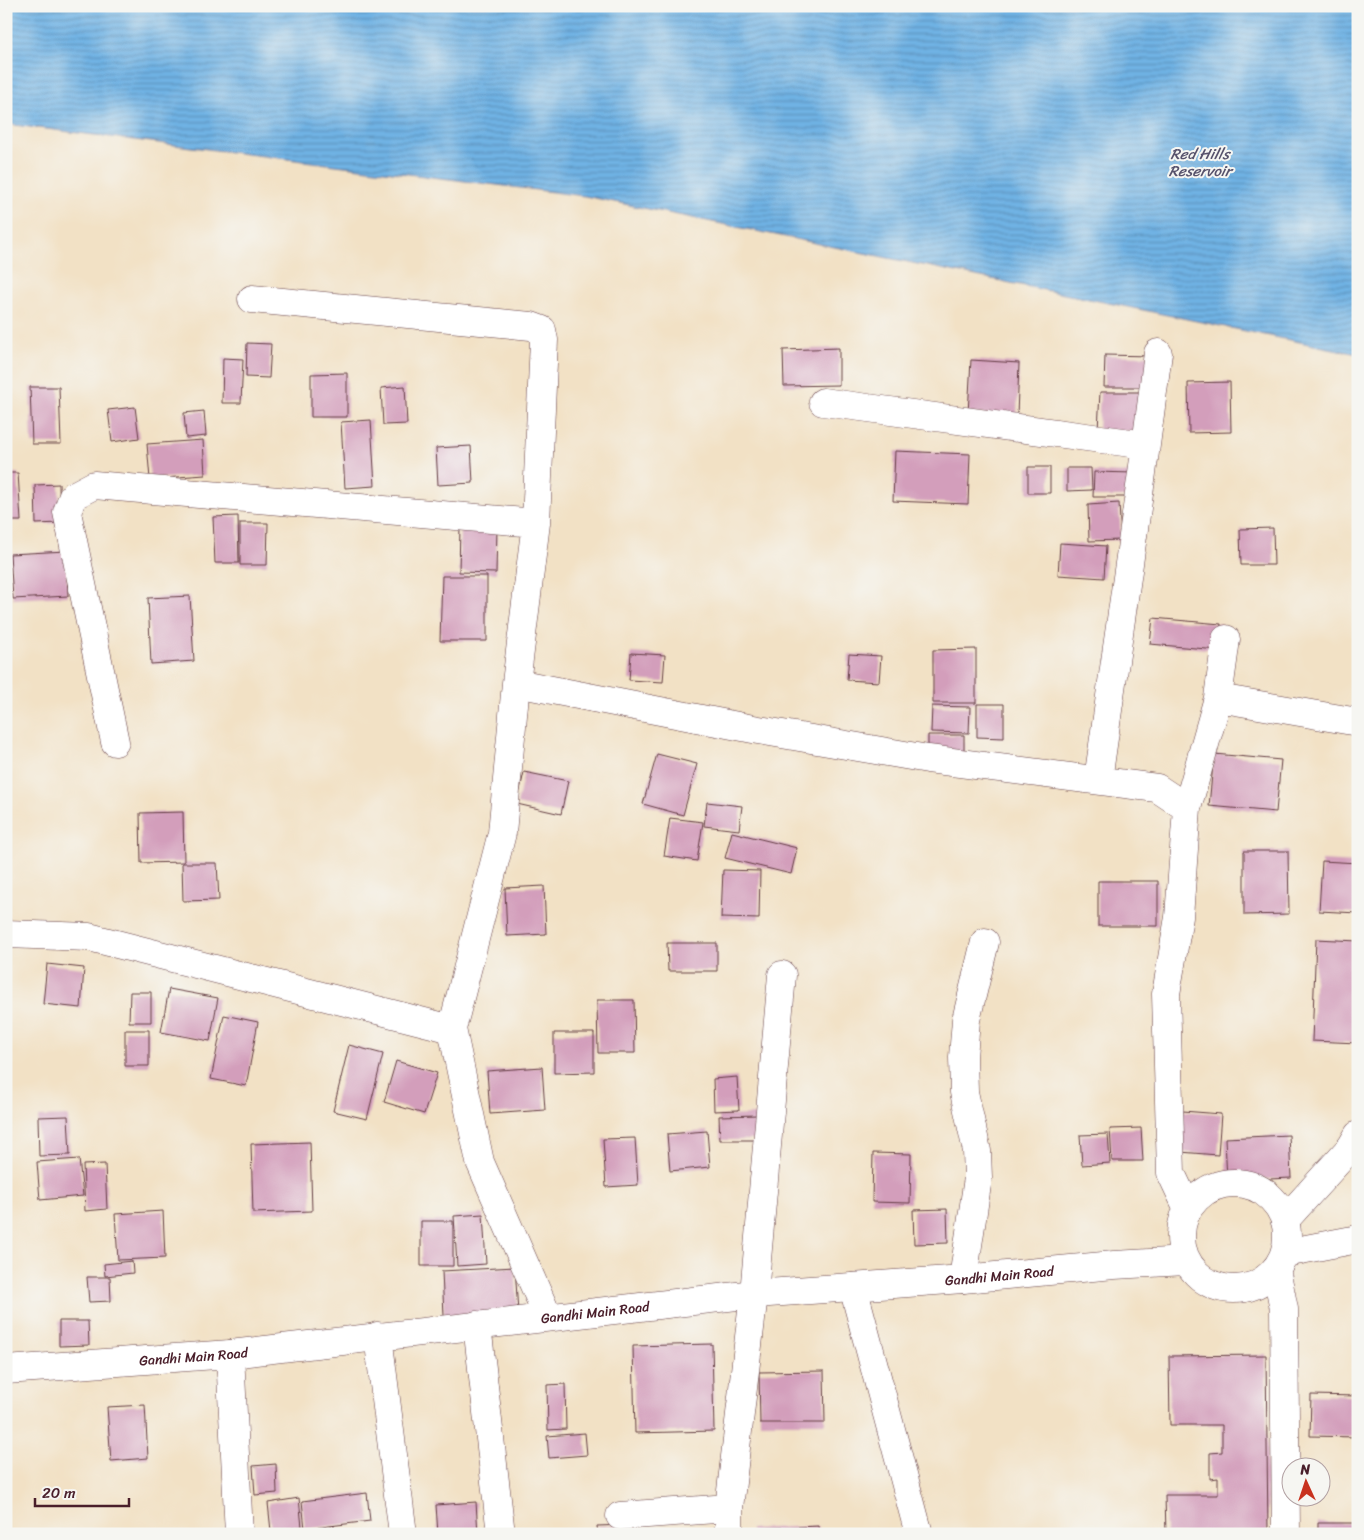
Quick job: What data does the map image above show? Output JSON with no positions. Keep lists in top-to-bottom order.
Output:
{
  "streets": {
    "street": ["Gandhi Main Road"]
  },
  "water": ["Red Hills Reservoir"],
  "scale_bar": "20 m",
  "north": "top"
}
